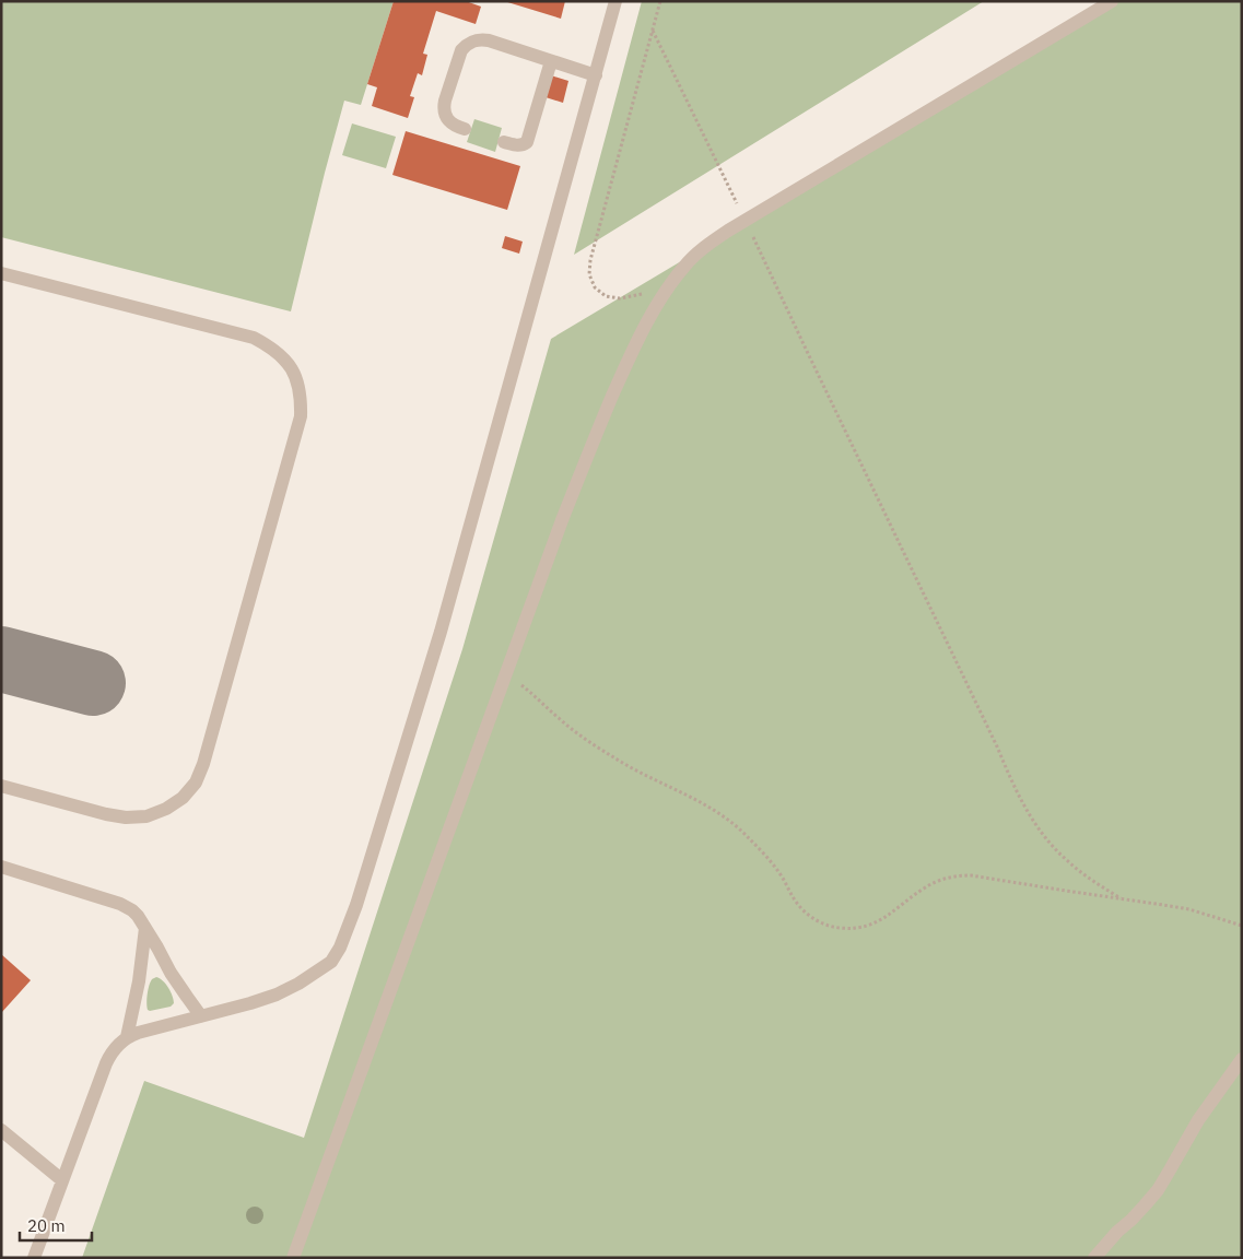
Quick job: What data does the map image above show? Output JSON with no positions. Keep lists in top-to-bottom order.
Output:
{
  "scale_bar": "20 m"
}
